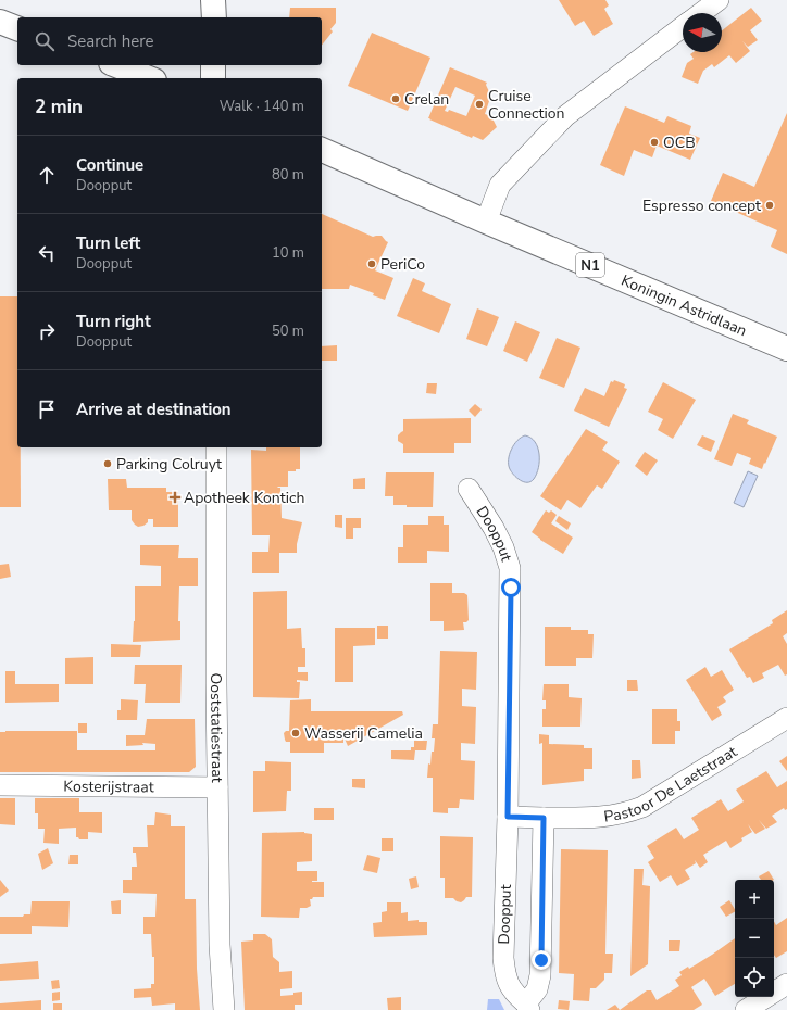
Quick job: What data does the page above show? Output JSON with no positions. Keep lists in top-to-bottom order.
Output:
{
  "streets": {
    "main road": ["N1", "Koningin Astridlaan"],
    "street": [
      "Doopput",
      "Ooststatiestraat",
      "Pastoor De Laetstraat",
      "Kosterijstraat"
    ]
  },
  "crossings": [
    ["Doopput", "Pastoor De Laetstraat"],
    ["Ooststatiestraat", "Kosterijstraat"]
  ],
  "places": {
    "other": [
      "Crelan",
      "Cruise Connection",
      "OCB",
      "Espresso concept",
      "PeriCo",
      "Parking Colruyt",
      "Wasserij Camelia"
    ],
    "health": ["Apotheek Kontich"]
  },
  "north": "left",
  "page": {
    "search": "Search here",
    "heading": ["2 min", "Walk · 140 m"],
    "list": [
      ["Continue", "Doopput", "80 m"],
      ["Turn left", "Doopput", "10 m"],
      ["Turn right", "Doopput", "50 m"],
      "Arrive at destination"
    ],
    "map_buttons": ["+", "−"]
  }
}
